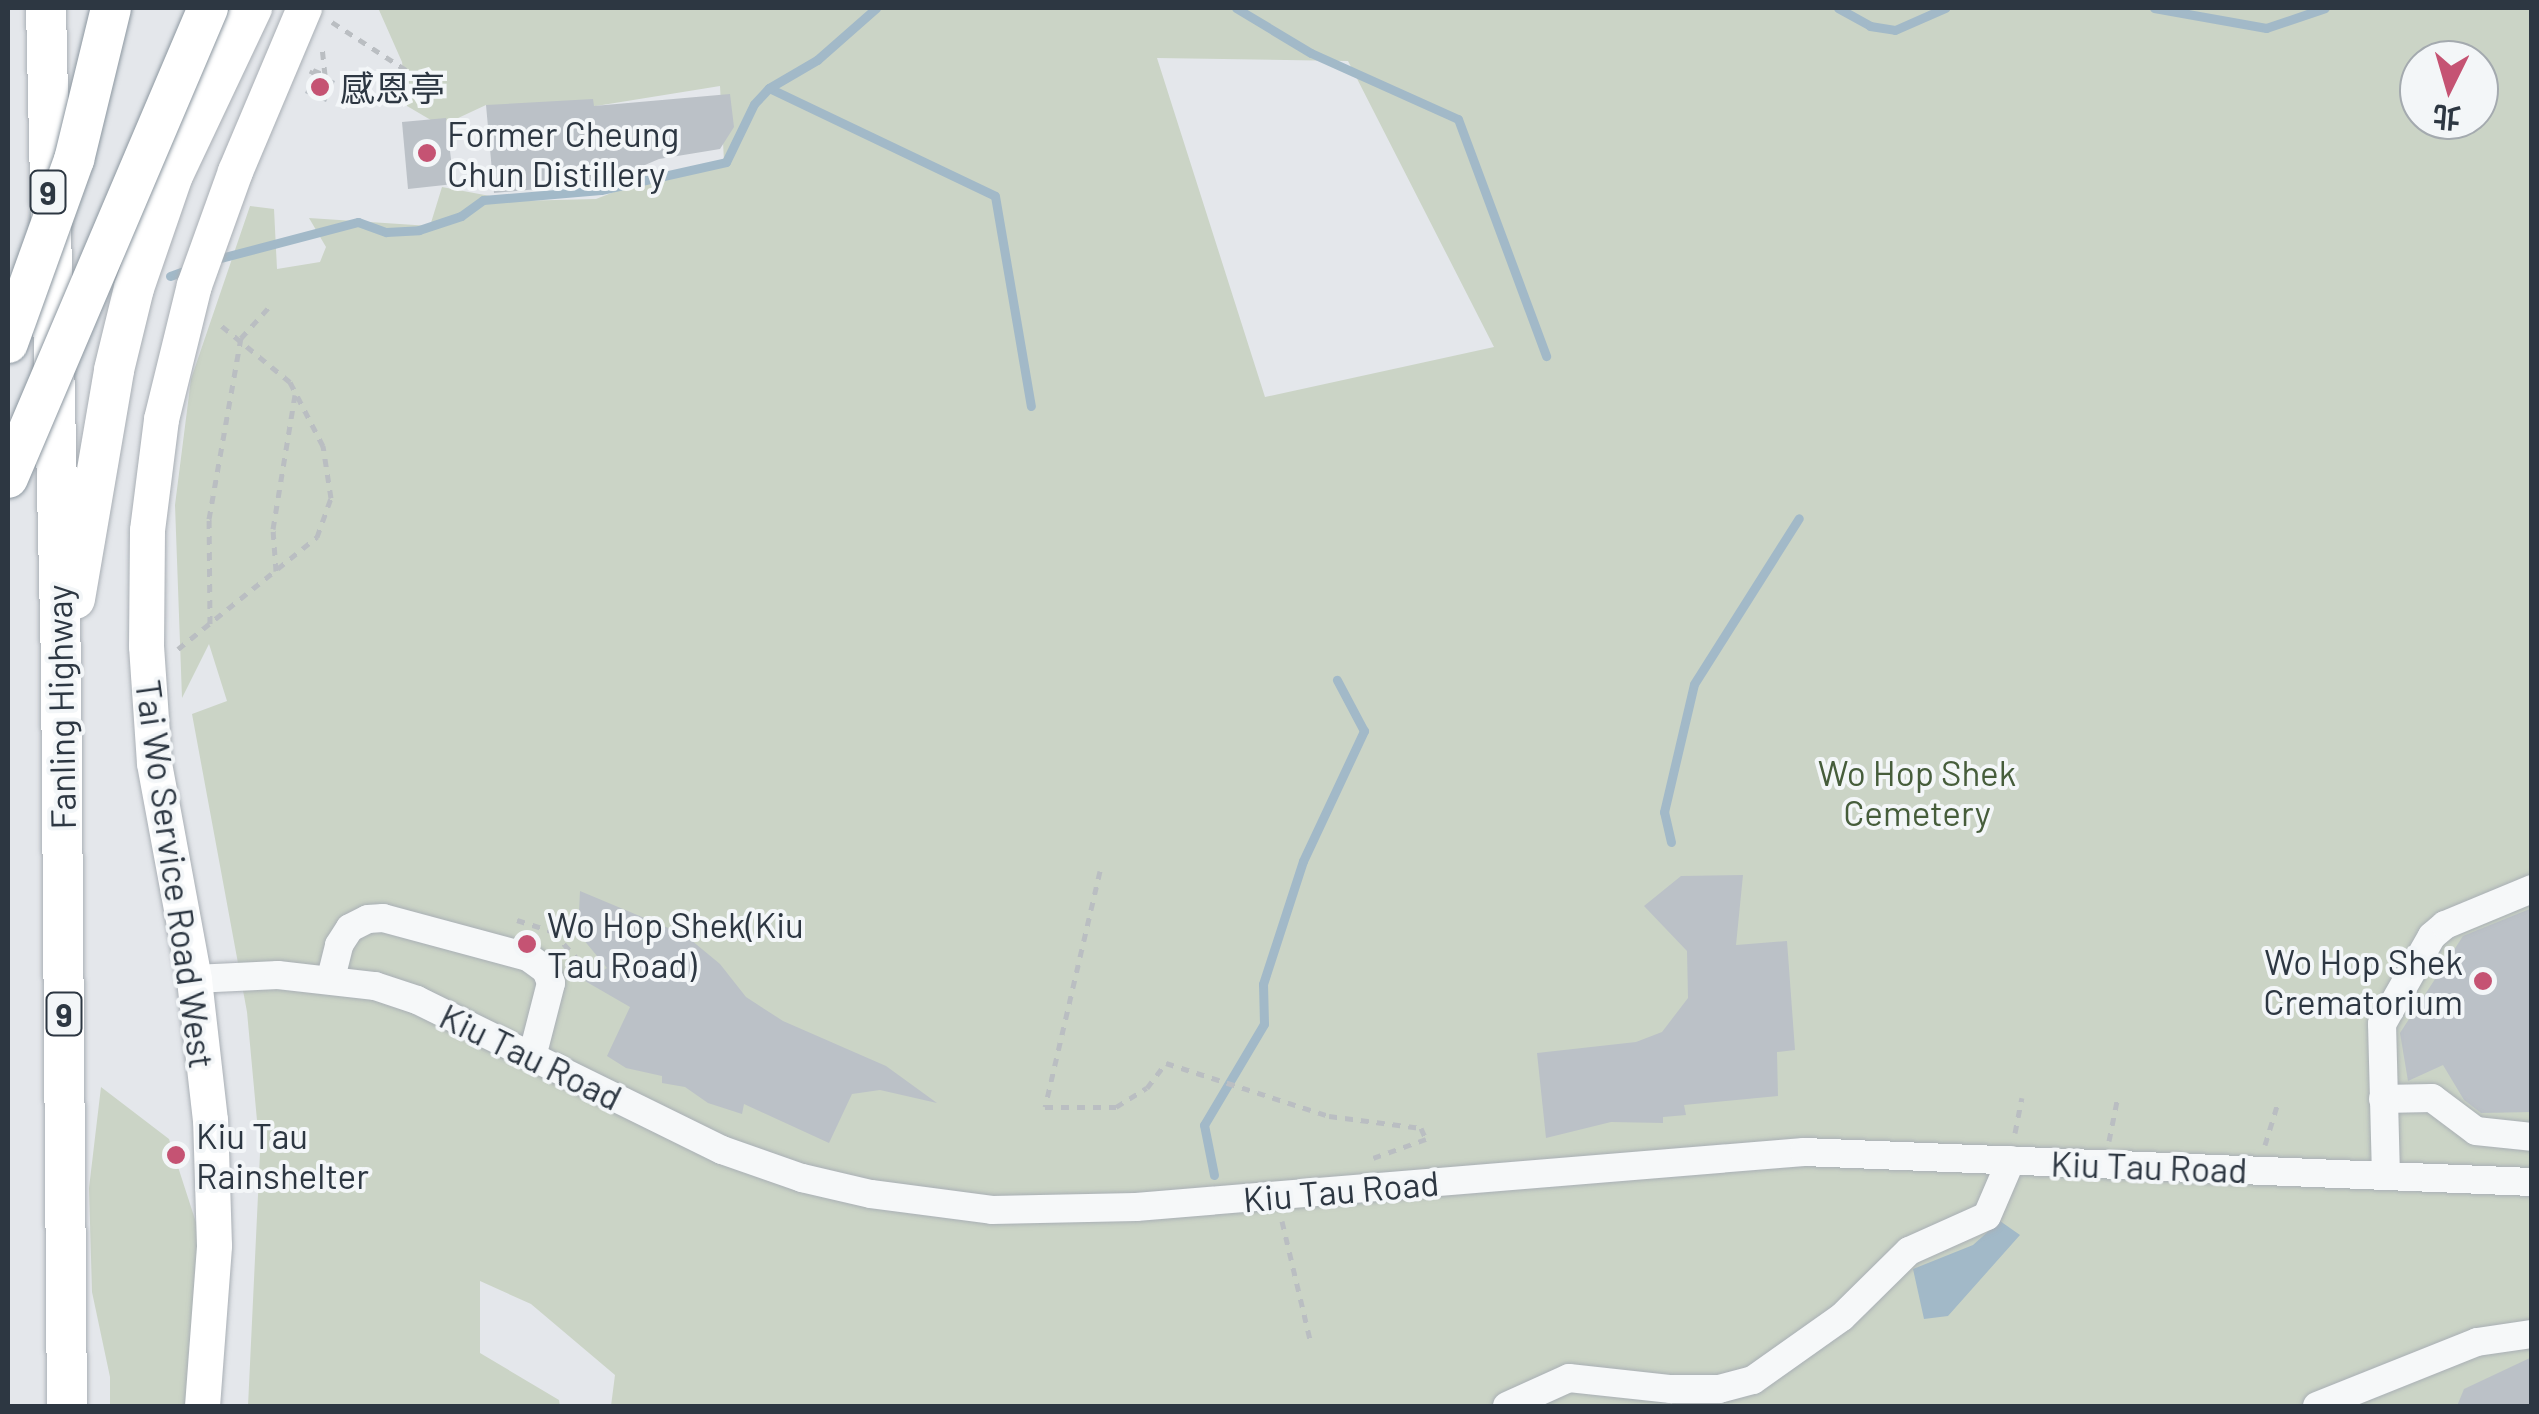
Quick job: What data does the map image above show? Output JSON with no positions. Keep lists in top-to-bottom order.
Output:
{
  "streets": {
    "highway": ["9", "Fanling Highway"],
    "main road": ["Tai Wo Service Road West"],
    "street": ["Kiu Tau Road"]
  },
  "crossings": [
    ["Tai Wo Service Road West", "Kiu Tau Road"]
  ],
  "parks": ["Wo Hop Shek Cemetery"],
  "places": [
    "感恩亭",
    "Former Cheung Chun Distillery",
    "Wo Hop Shek(Kiu Tau Road)",
    "Wo Hop Shek Crematorium",
    "Kiu Tau Rainshelter"
  ],
  "north": "bottom"
}
